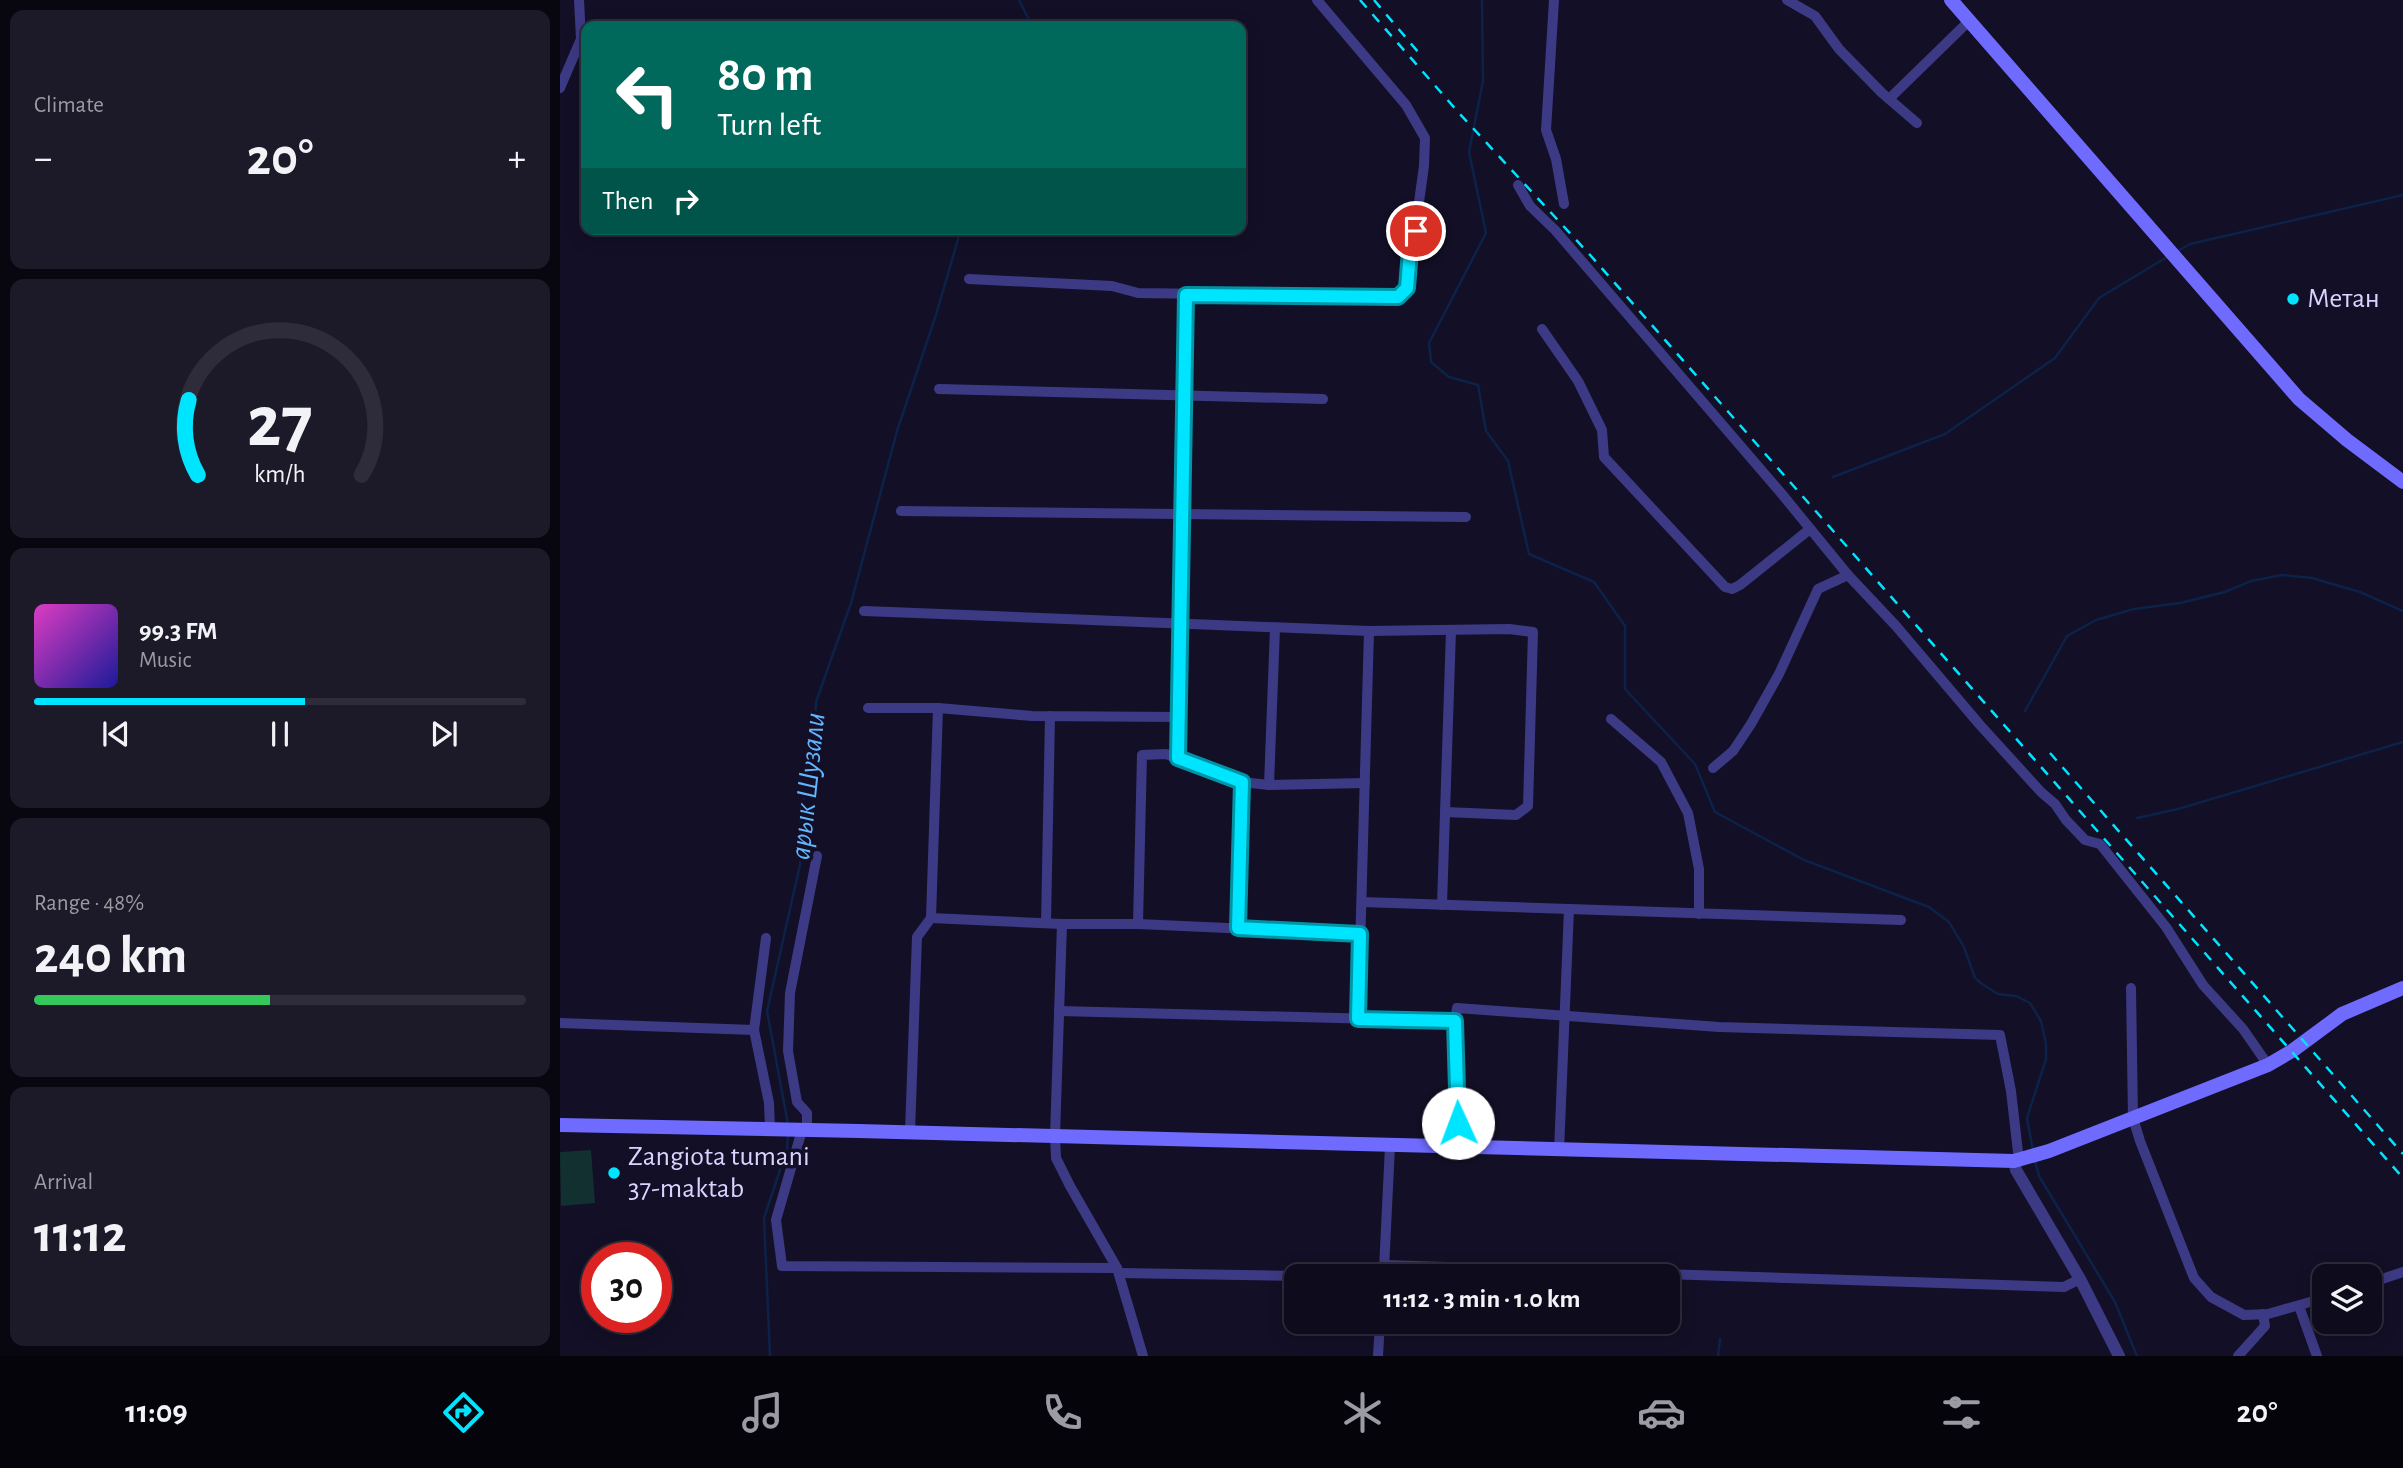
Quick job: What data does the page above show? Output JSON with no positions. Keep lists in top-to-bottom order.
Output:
{
  "water": ["арык Шузали"],
  "places": ["Метан", "Zangiota tumani 37-maktab"],
  "page": {
    "tile": [
      "Climate",
      ["Range · 48%", "240 km"],
      ["Arrival", "11:12"]
    ],
    "turn": ["80 m", "Turn left"],
    "heat": ["−", "20°", "+"],
    "then": "Then",
    "song": ["99.3 FM", "Music"],
    "limit": "30",
    "trip": "11:12 · 3 min · 1.0 km",
    "tabs": ["11:09", "20°"],
    "gauge": ["27", "km/h"]
  }
}
